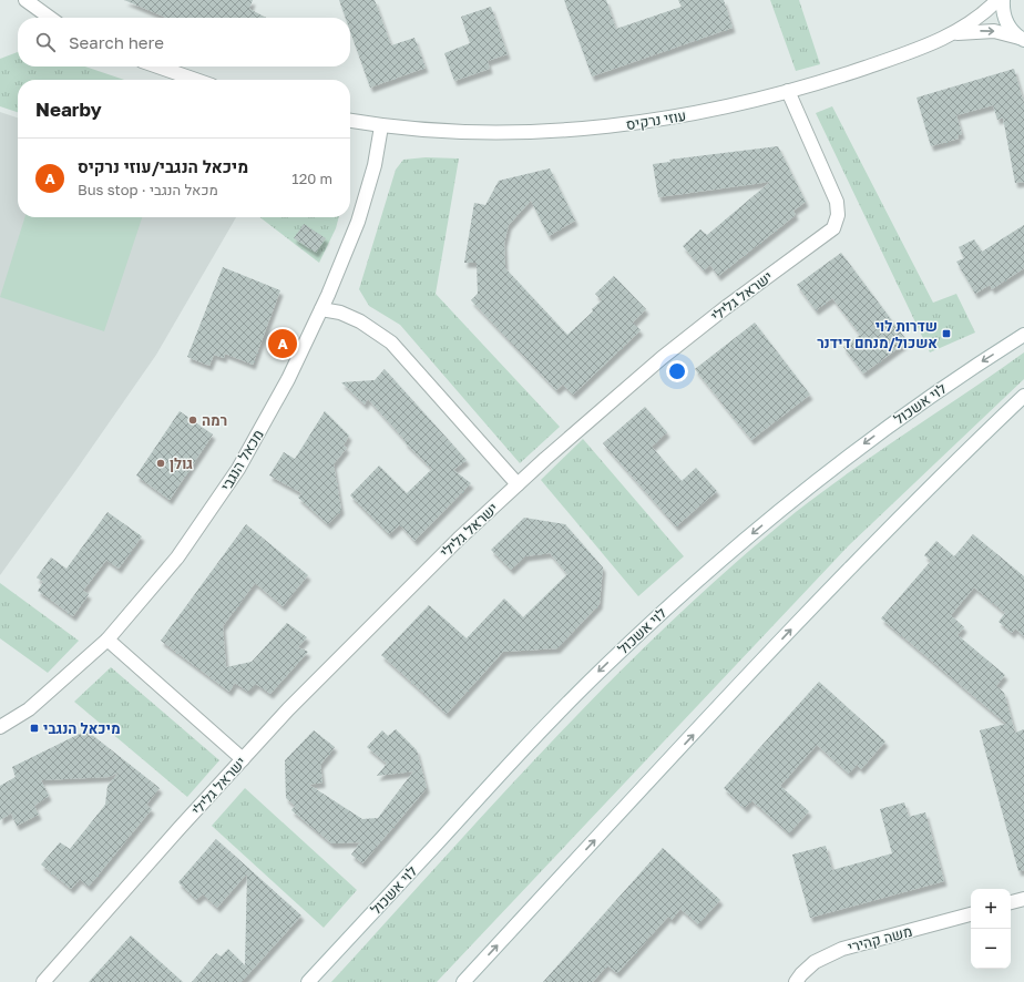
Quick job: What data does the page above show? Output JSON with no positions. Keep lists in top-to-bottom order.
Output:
{
  "streets": {
    "street": [
      "עוזי נרקיס",
      "ישראל גלילי",
      "לוי אשכול",
      "מכאל הנגבי",
      "משה קהירי"
    ]
  },
  "crossings": [
    ["עוזי נרקיס", "ישראל גלילי"],
    ["עוזי נרקיס", "מכאל הנגבי"]
  ],
  "places": {
    "transit": ["שדרות לוי אשכול/מנחם דידנר", "מיכאל הנגבי"],
    "other": ["רמה", "גולן"]
  },
  "page": {
    "search": "Search here",
    "heading": "Nearby",
    "list": [
      {
        "mark": "A",
        "name": "מיכאל הנגבי/עוזי נרקיס",
        "note": "Bus stop · מכאל הנגבי",
        "value": "120 m"
      }
    ],
    "pins": "A",
    "map_buttons": ["+", "−"]
  }
}
